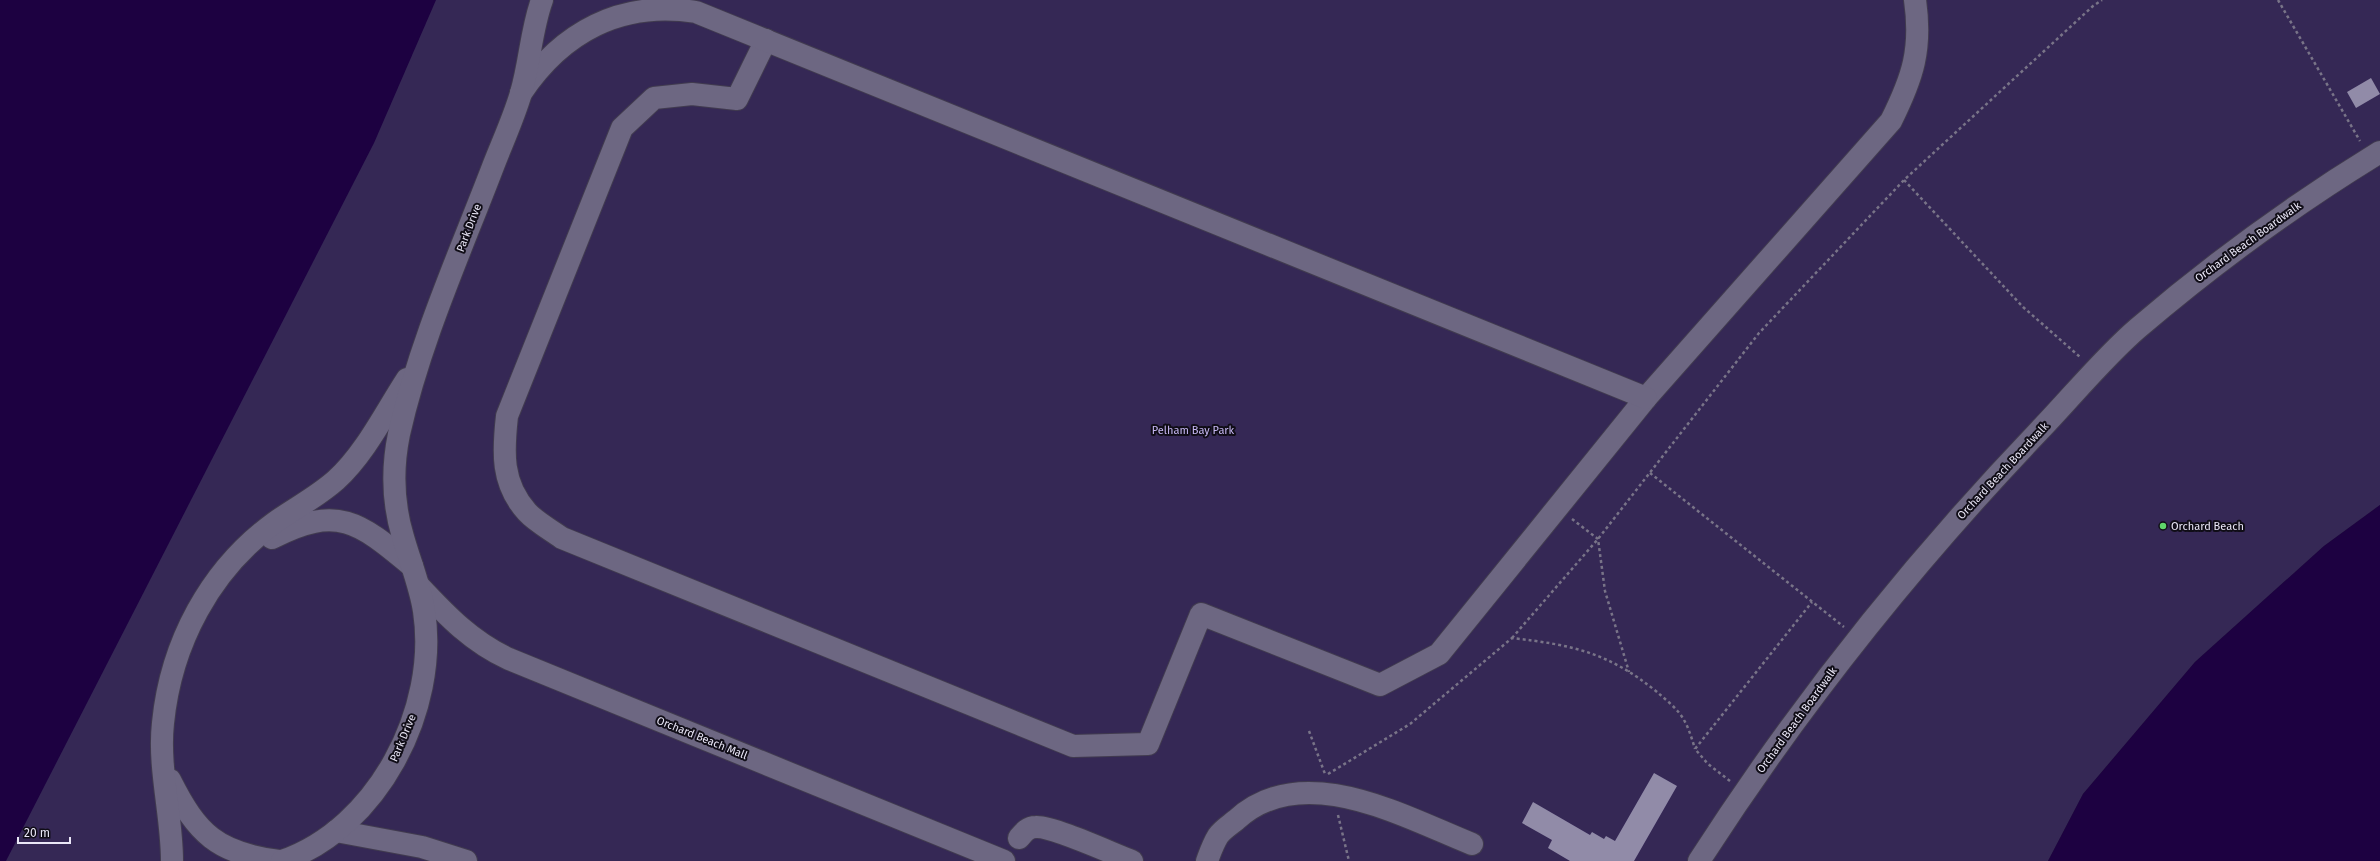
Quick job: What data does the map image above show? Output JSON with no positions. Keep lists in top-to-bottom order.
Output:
{
  "streets": {
    "street": ["Park Drive", "Orchard Beach Boardwalk", "Orchard Beach Mall"]
  },
  "crossings": [
    ["Park Drive", "Orchard Beach Mall"]
  ],
  "parks": ["Pelham Bay Park"],
  "places": ["Orchard Beach"],
  "scale_bar": "20 m"
}
